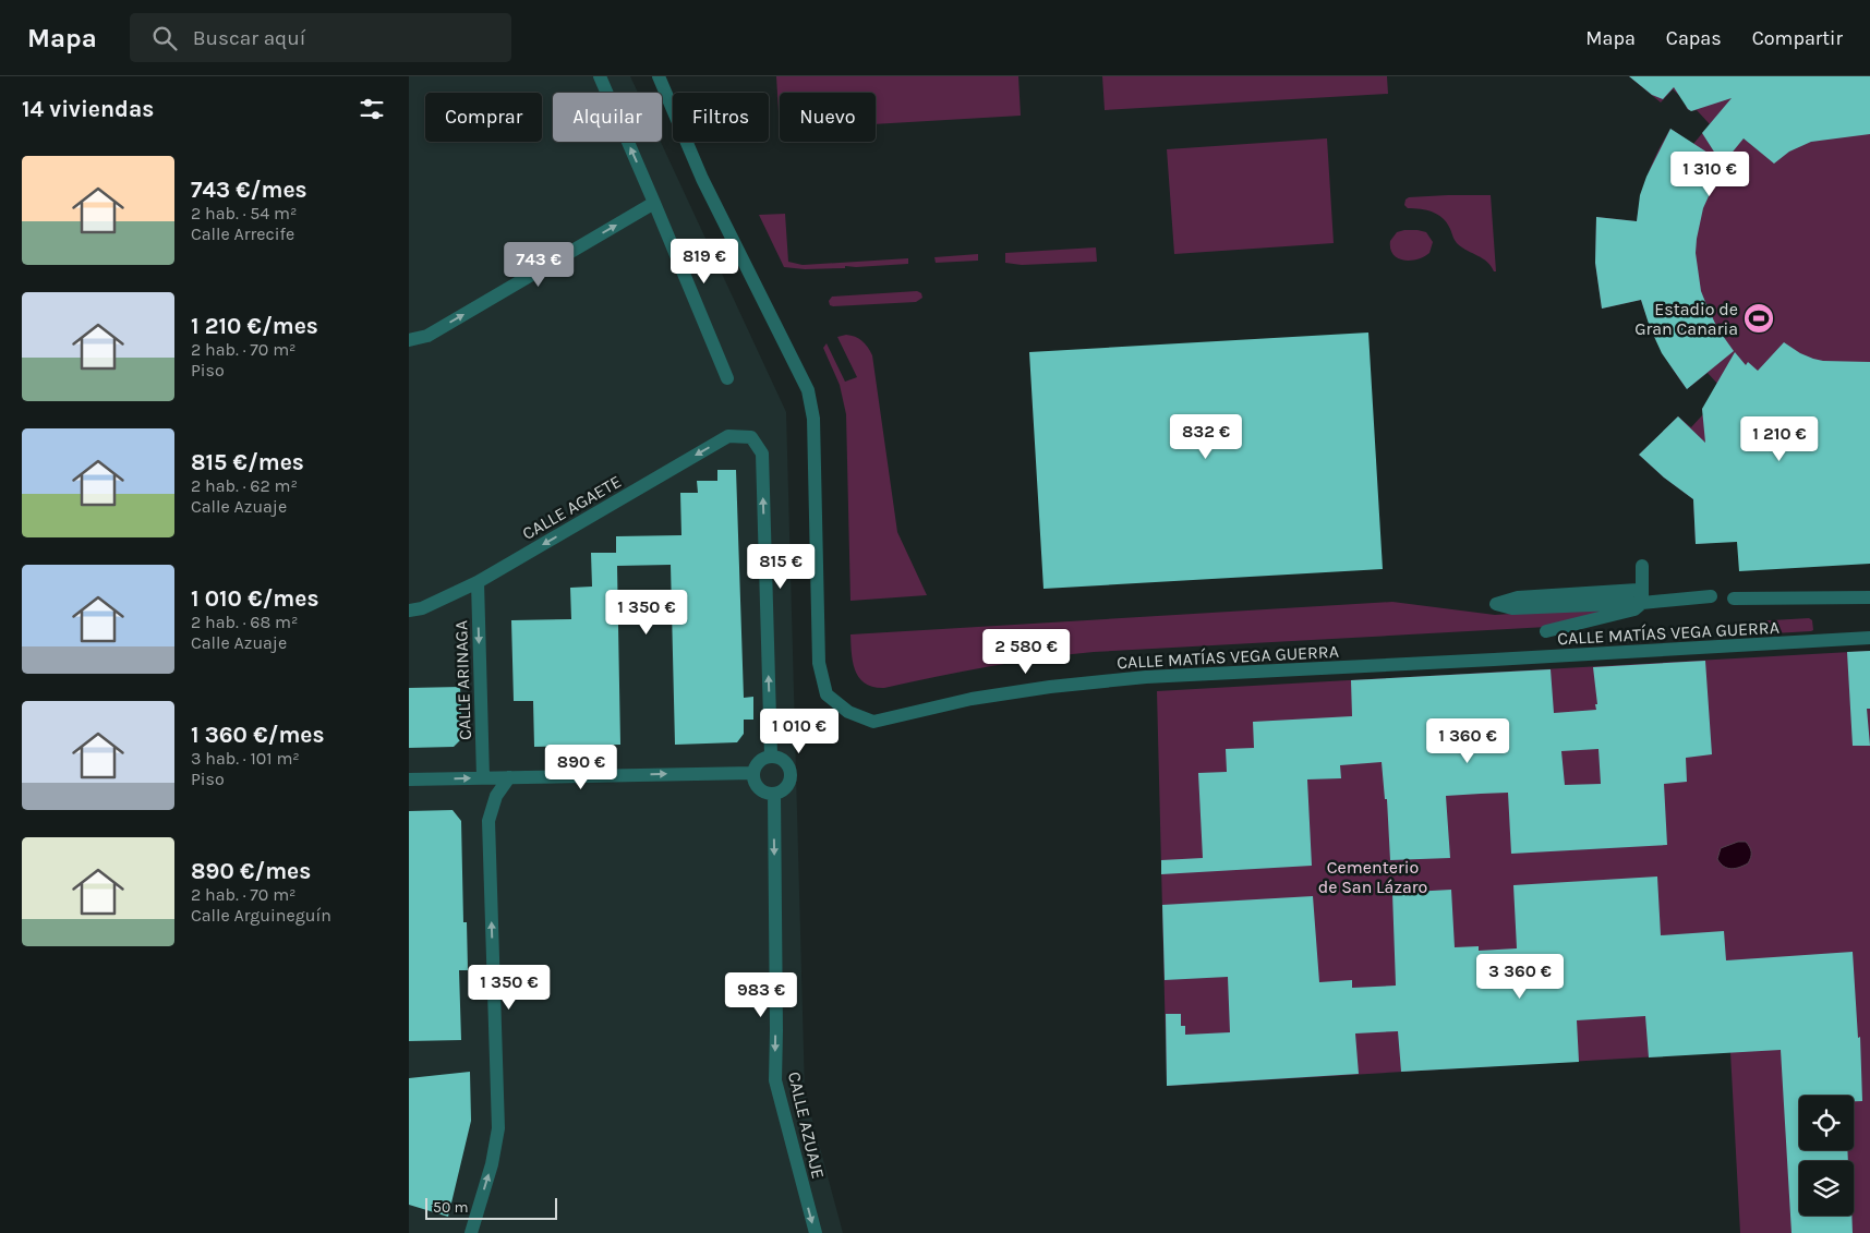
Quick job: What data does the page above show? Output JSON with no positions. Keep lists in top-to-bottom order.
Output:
{
  "streets": {
    "street": [
      "CALLE AGAETE",
      "CALLE MATÍAS VEGA GUERRA",
      "CALLE ARINAGA",
      "CALLE AZUAJE"
    ]
  },
  "crossings": [
    ["CALLE AGAETE", "CALLE ARINAGA"],
    ["CALLE AGAETE", "CALLE AZUAJE"]
  ],
  "one_way": ["CALLE ARINAGA", "CALLE AZUAJE"],
  "parks": ["Cementerio de San Lázaro"],
  "places": {
    "sports": ["Estadio de Gran Canaria"]
  },
  "scale_bar": "50 m",
  "page": {
    "header": "Mapa",
    "search": "Buscar aquí",
    "nav": ["Mapa", "Capas", "Compartir"],
    "heading": "14 viviendas",
    "chip": [
      "Comprar",
      "Alquilar",
      "Filtros",
      "Nuevo"
    ],
    "list": [
      {
        "name": "743 €/mes",
        "note": "2 hab. · 54 m² · Calle Arrecife"
      },
      {
        "name": "1 210 €/mes",
        "note": "2 hab. · 70 m² · Piso"
      },
      {
        "name": "815 €/mes",
        "note": "2 hab. · 62 m² · Calle Azuaje"
      },
      {
        "name": "1 010 €/mes",
        "note": "2 hab. · 68 m² · Calle Azuaje"
      },
      {
        "name": "1 360 €/mes",
        "note": "3 hab. · 101 m² · Piso"
      },
      {
        "name": "890 €/mes",
        "note": "2 hab. · 70 m² · Calle Arguineguín"
      }
    ],
    "price": [
      "1 310 €",
      "819 €",
      "743 €",
      "832 €",
      "1 210 €",
      "815 €",
      "1 350 €",
      "2 580 €",
      "1 010 €",
      "1 360 €",
      "890 €",
      "3 360 €",
      "1 350 €",
      "983 €"
    ],
    "scale": "50 m"
  }
}
